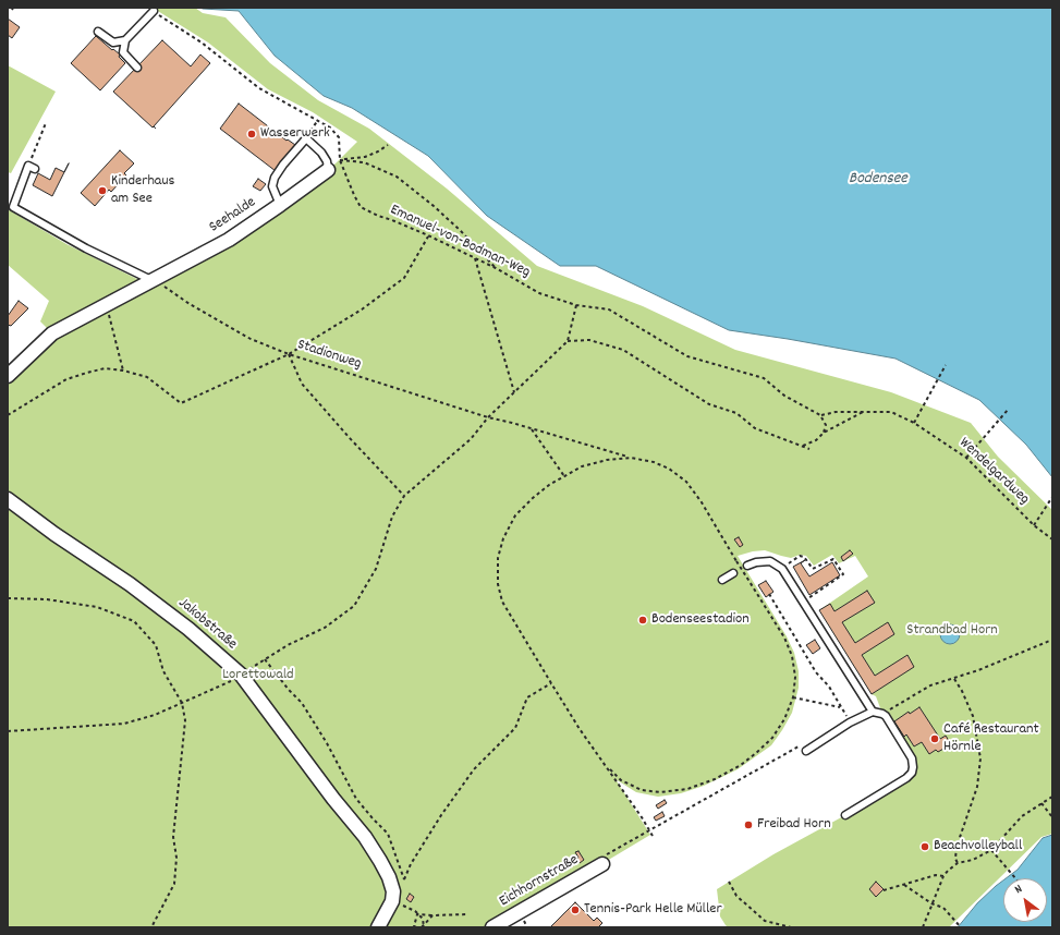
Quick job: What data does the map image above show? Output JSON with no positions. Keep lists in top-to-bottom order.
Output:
{
  "streets": {
    "street": ["Seehalde", "Jakobstraße", "Eichhornstraße"],
    "path": ["Emanuel-von-Bodman-Weg", "Stadionweg", "Wendelgardweg"]
  },
  "crossings": [
    ["Seehalde", "Stadionweg"],
    ["Emanuel-von-Bodman-Weg", "Wendelgardweg"]
  ],
  "water": ["Bodensee"],
  "parks": ["Strandbad Horn", "Lorettowald"],
  "places": [
    "Wasserwerk",
    "Kinderhaus am See",
    "Bodenseestadion",
    "Café Restaurant Hörnle",
    "Freibad Horn",
    "Beachvolleyball",
    "Tennis-Park Helle Müller"
  ],
  "north": "top left"
}
